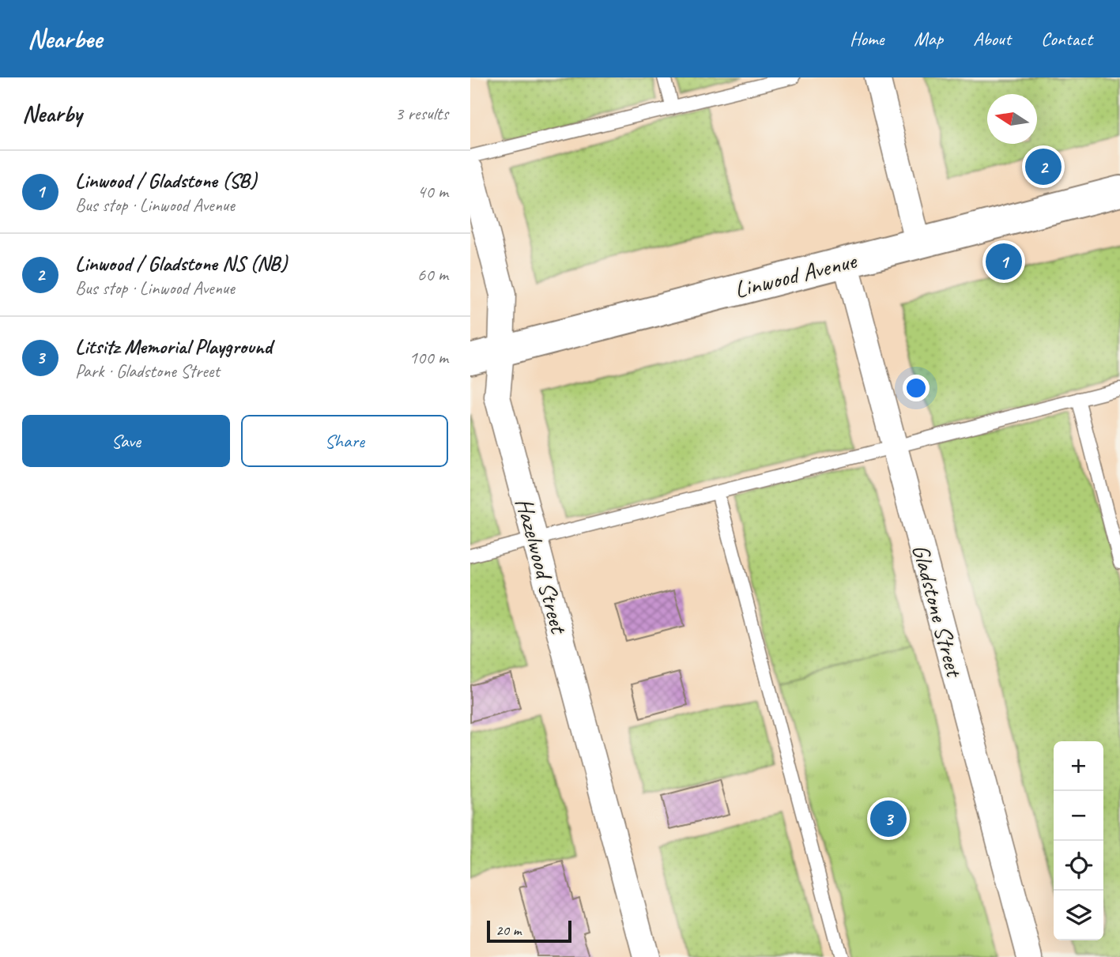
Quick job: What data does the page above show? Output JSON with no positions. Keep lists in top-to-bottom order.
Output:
{
  "streets": {
    "street": ["Linwood Avenue", "Hazelwood Street", "Gladstone Street"]
  },
  "crossings": [
    ["Linwood Avenue", "Hazelwood Street"],
    ["Linwood Avenue", "Gladstone Street"]
  ],
  "scale_bar": "20 m",
  "north": "left",
  "page": {
    "header": "Nearbee",
    "nav": [
      "Home",
      "Map",
      "About",
      "Contact"
    ],
    "heading": ["Nearby", "3 results"],
    "pins": ["2", "1", "3"],
    "list": [
      {
        "mark": "1",
        "name": "Linwood / Gladstone (SB)",
        "note": "Bus stop · Linwood Avenue",
        "value": "40 m"
      },
      {
        "mark": "2",
        "name": "Linwood / Gladstone NS (NB)",
        "note": "Bus stop · Linwood Avenue",
        "value": "60 m"
      },
      {
        "mark": "3",
        "name": "Litsitz Memorial Playground",
        "note": "Park · Gladstone Street",
        "value": "100 m"
      }
    ],
    "buttons": ["Save", "Share"],
    "map_buttons": ["+", "−"],
    "scale": "20 m"
  }
}
